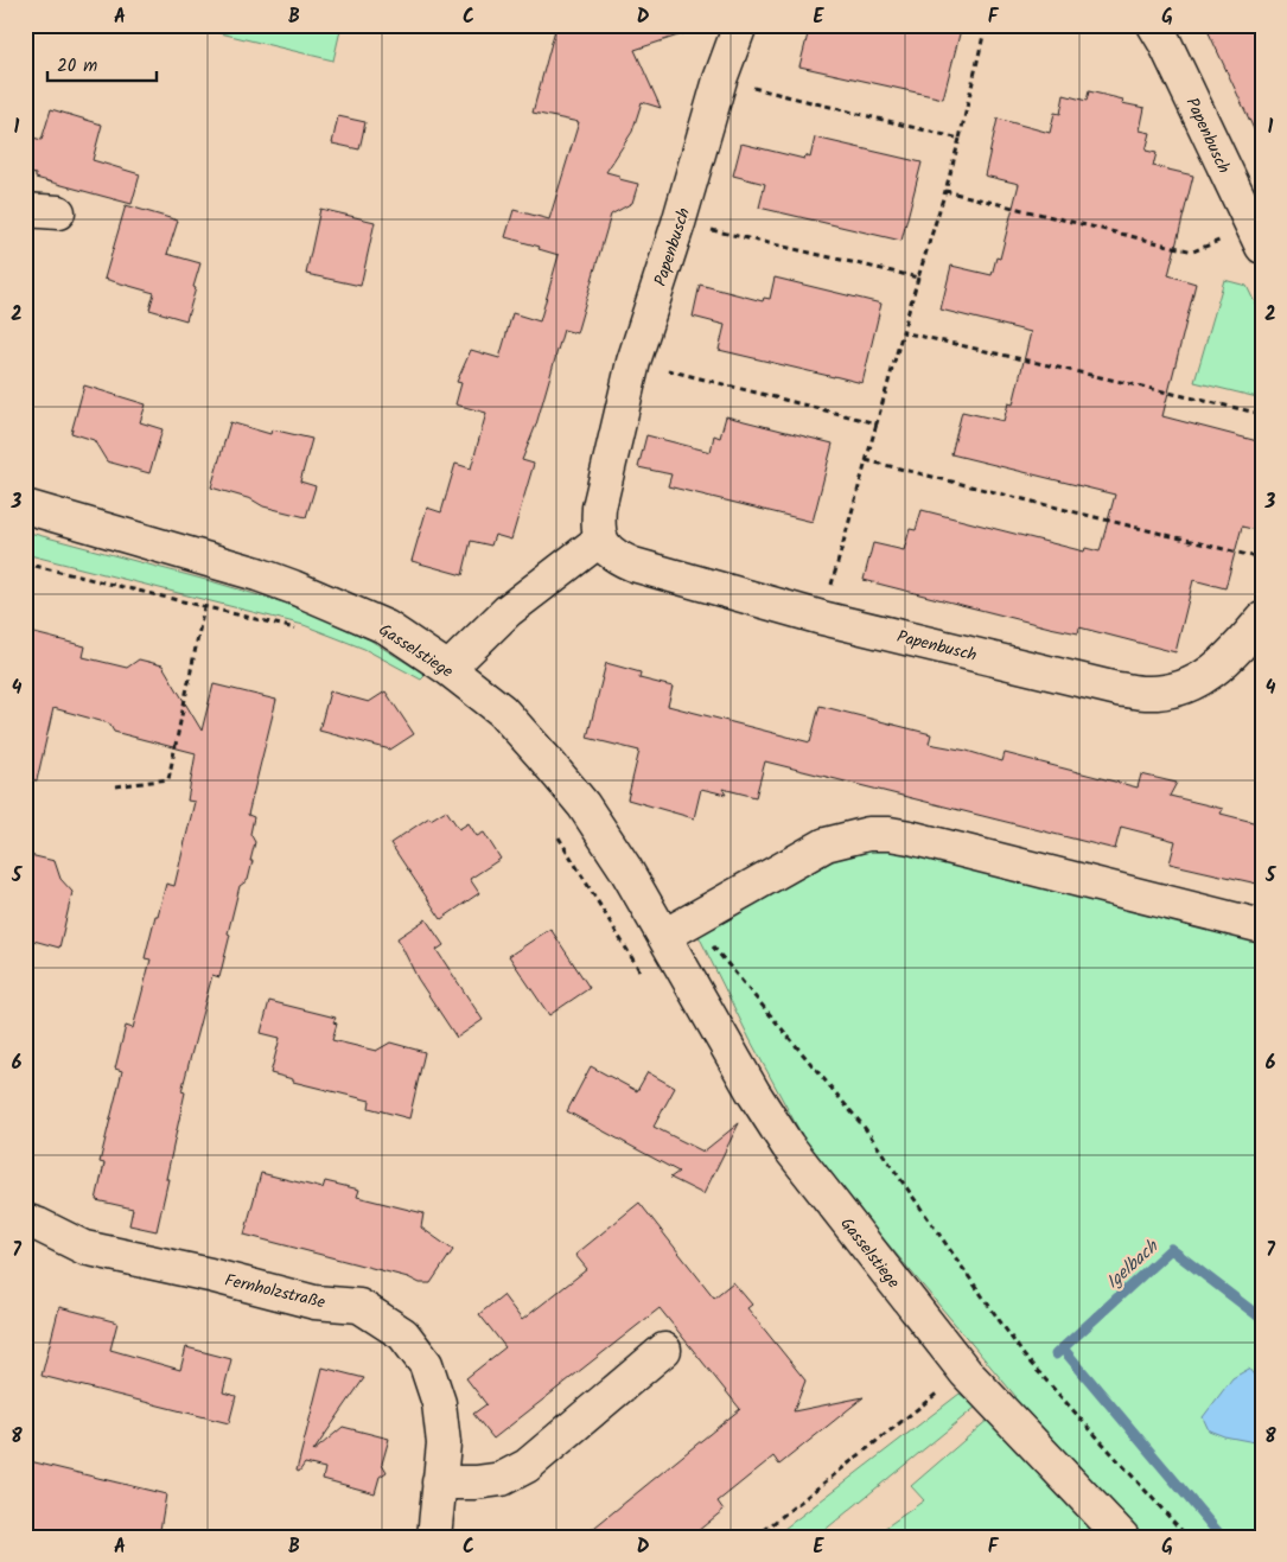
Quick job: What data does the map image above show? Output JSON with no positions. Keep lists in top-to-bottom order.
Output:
{
  "streets": {
    "street": ["Papenbusch", "Gasselstiege", "Fernholzstraße"]
  },
  "water": ["Igelbach"],
  "scale_bar": "20 m",
  "grid": {
    "columns": [
      "A",
      "B",
      "C",
      "D",
      "E",
      "F",
      "G"
    ],
    "rows": [
      "1",
      "2",
      "3",
      "4",
      "5",
      "6",
      "7",
      "8"
    ]
  }
}
